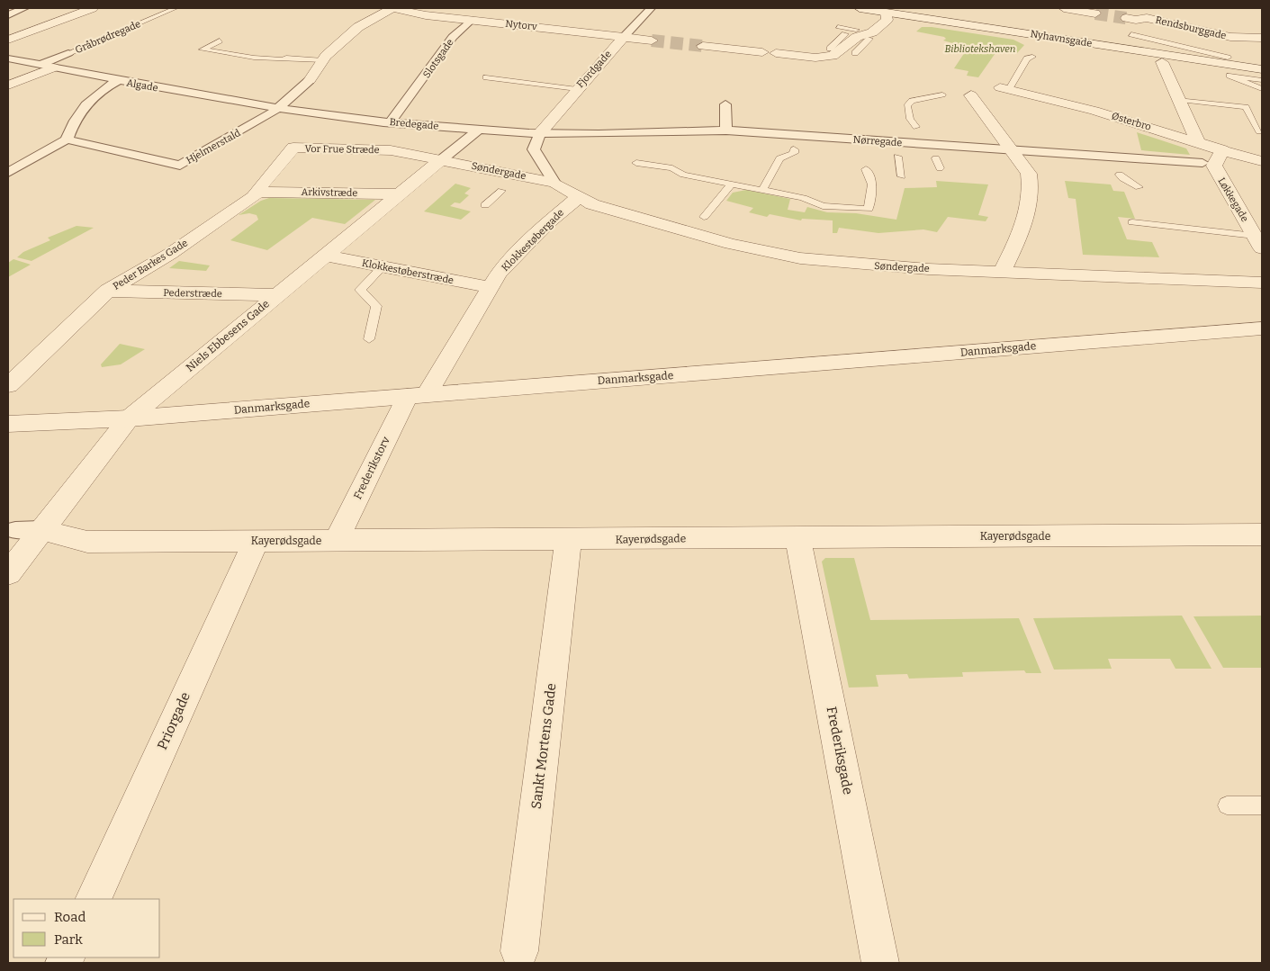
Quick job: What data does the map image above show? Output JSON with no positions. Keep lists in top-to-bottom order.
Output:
{
  "streets": {
    "street": [
      "Nytorv",
      "Rendsburggade",
      "Gråbrødregade",
      "Nyhavnsgade",
      "Slotsgade",
      "Fjordgade",
      "Algade",
      "Østerbro",
      "Bredegade",
      "Nørregade",
      "Hjelmerstald",
      "Vor Frue Stræde",
      "Søndergade",
      "Arkivstræde",
      "Løkkegade",
      "Klokkestøbergade",
      "Peder Barkes Gade",
      "Klokkestøberstræde",
      "Pederstræde",
      "Niels Ebbesens Gade",
      "Danmarksgade",
      "Frederikstorv",
      "Kayerødsgade",
      "Priorgade",
      "Sankt Mortens Gade",
      "Frederiksgade"
    ]
  },
  "crossings": [
    ["Nytorv", "Slotsgade"],
    ["Nytorv", "Fjordgade"],
    ["Gråbrødregade", "Algade"],
    ["Fjordgade", "Bredegade"],
    ["Fjordgade", "Nørregade"],
    ["Fjordgade", "Søndergade"],
    ["Algade", "Bredegade"],
    ["Algade", "Hjelmerstald"],
    ["Østerbro", "Løkkegade"],
    ["Bredegade", "Nørregade"],
    ["Bredegade", "Hjelmerstald"],
    ["Bredegade", "Søndergade"],
    ["Bredegade", "Niels Ebbesens Gade"],
    ["Nørregade", "Søndergade"],
    ["Vor Frue Stræde", "Søndergade"],
    ["Vor Frue Stræde", "Peder Barkes Gade"],
    ["Vor Frue Stræde", "Niels Ebbesens Gade"],
    ["Søndergade", "Klokkestøbergade"],
    ["Søndergade", "Niels Ebbesens Gade"],
    ["Arkivstræde", "Peder Barkes Gade"],
    ["Arkivstræde", "Niels Ebbesens Gade"],
    ["Klokkestøbergade", "Klokkestøberstræde"],
    ["Klokkestøbergade", "Danmarksgade"],
    ["Klokkestøbergade", "Frederikstorv"],
    ["Peder Barkes Gade", "Pederstræde"],
    ["Klokkestøberstræde", "Niels Ebbesens Gade"],
    ["Pederstræde", "Niels Ebbesens Gade"],
    ["Niels Ebbesens Gade", "Danmarksgade"],
    ["Niels Ebbesens Gade", "Kayerødsgade"],
    ["Danmarksgade", "Frederikstorv"],
    ["Frederikstorv", "Kayerødsgade"],
    ["Kayerødsgade", "Priorgade"],
    ["Kayerødsgade", "Sankt Mortens Gade"],
    ["Kayerødsgade", "Frederiksgade"]
  ],
  "parks": ["Bibliotekshaven"],
  "legend": ["Road", "Park"]
}
